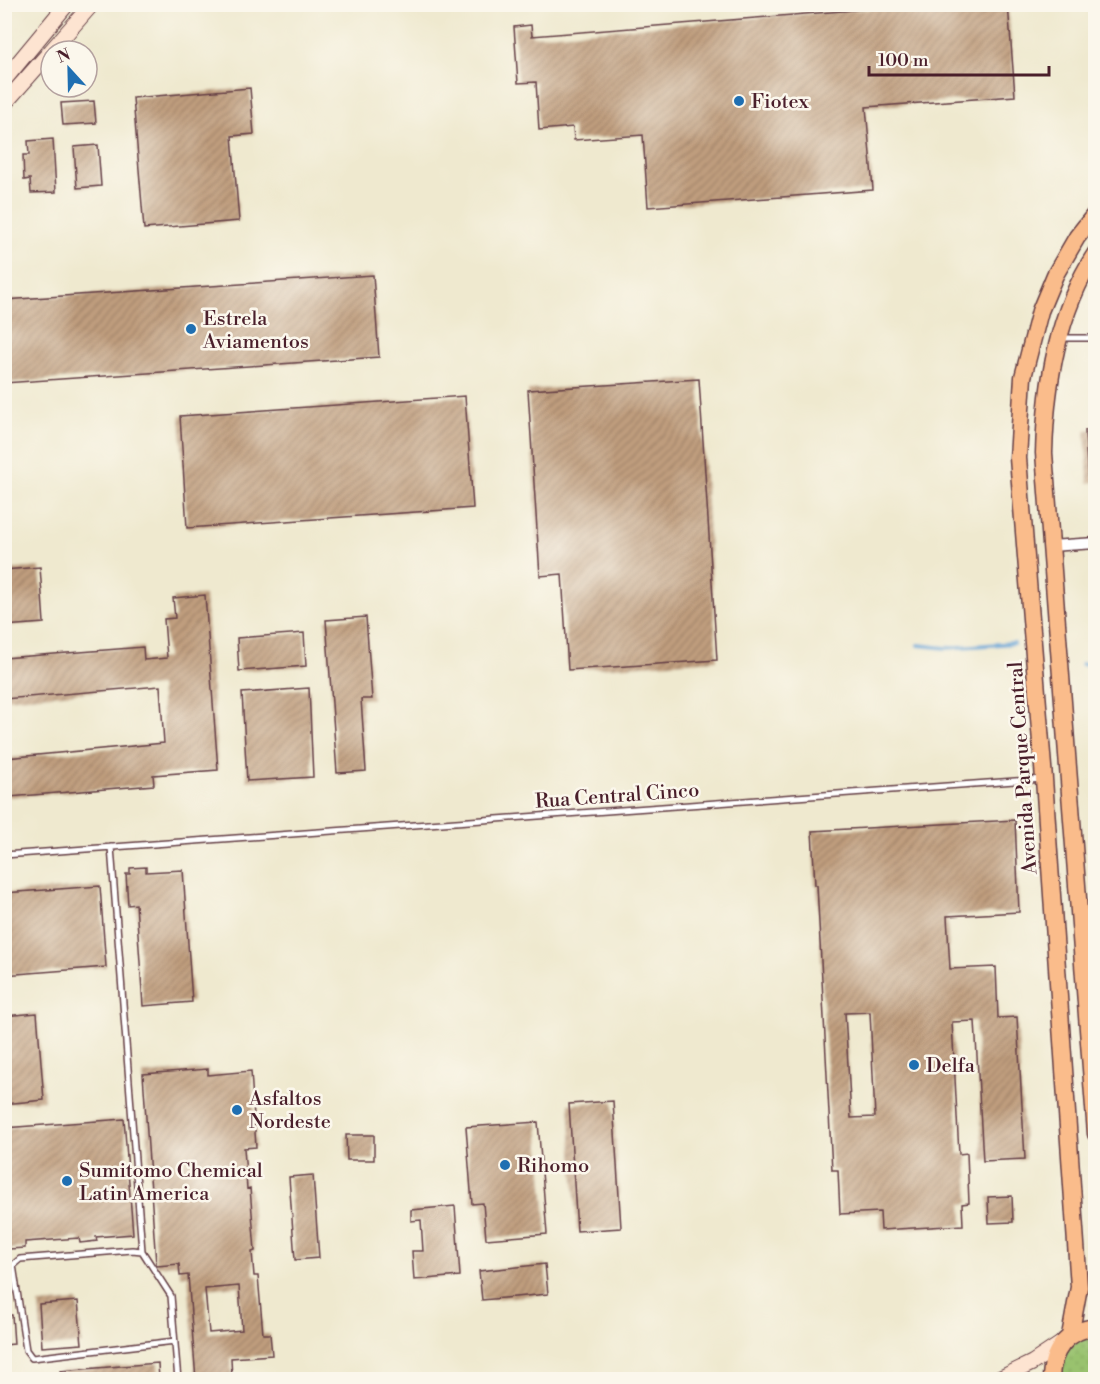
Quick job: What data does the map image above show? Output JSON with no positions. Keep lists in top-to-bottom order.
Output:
{
  "streets": {
    "main road": ["Avenida Parque Central"],
    "lane": ["Rua Central Cinco"]
  },
  "crossings": [
    ["Avenida Parque Central", "Rua Central Cinco"]
  ],
  "places": [
    "Fiotex",
    "Estrela Aviamentos",
    "Delfa",
    "Asfaltos Nordeste",
    "Rihomo",
    "Sumitomo Chemical Latin America"
  ],
  "scale_bar": "100 m",
  "north": "top"
}
